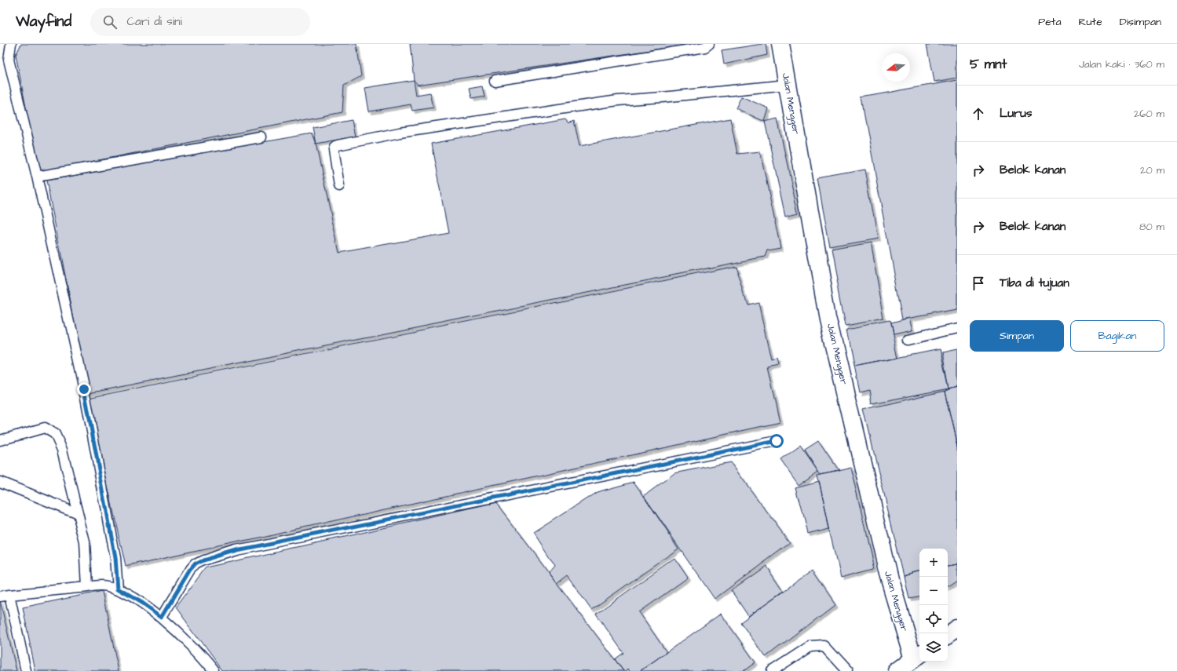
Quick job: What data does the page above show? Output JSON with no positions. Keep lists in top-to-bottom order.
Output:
{
  "streets": {
    "street": ["Jalan Mengger"]
  },
  "north": "left",
  "page": {
    "header": "Wayfind",
    "search": "Cari di sini",
    "nav": ["Peta", "Rute", "Disimpan"],
    "heading": ["5 mnt", "Jalan kaki · 360 m"],
    "list": [
      ["Lurus", "260 m"],
      ["Belok kanan", "20 m"],
      ["Belok kanan", "80 m"],
      "Tiba di tujuan"
    ],
    "buttons": ["Simpan", "Bagikan"],
    "map_buttons": ["+", "−"]
  }
}
